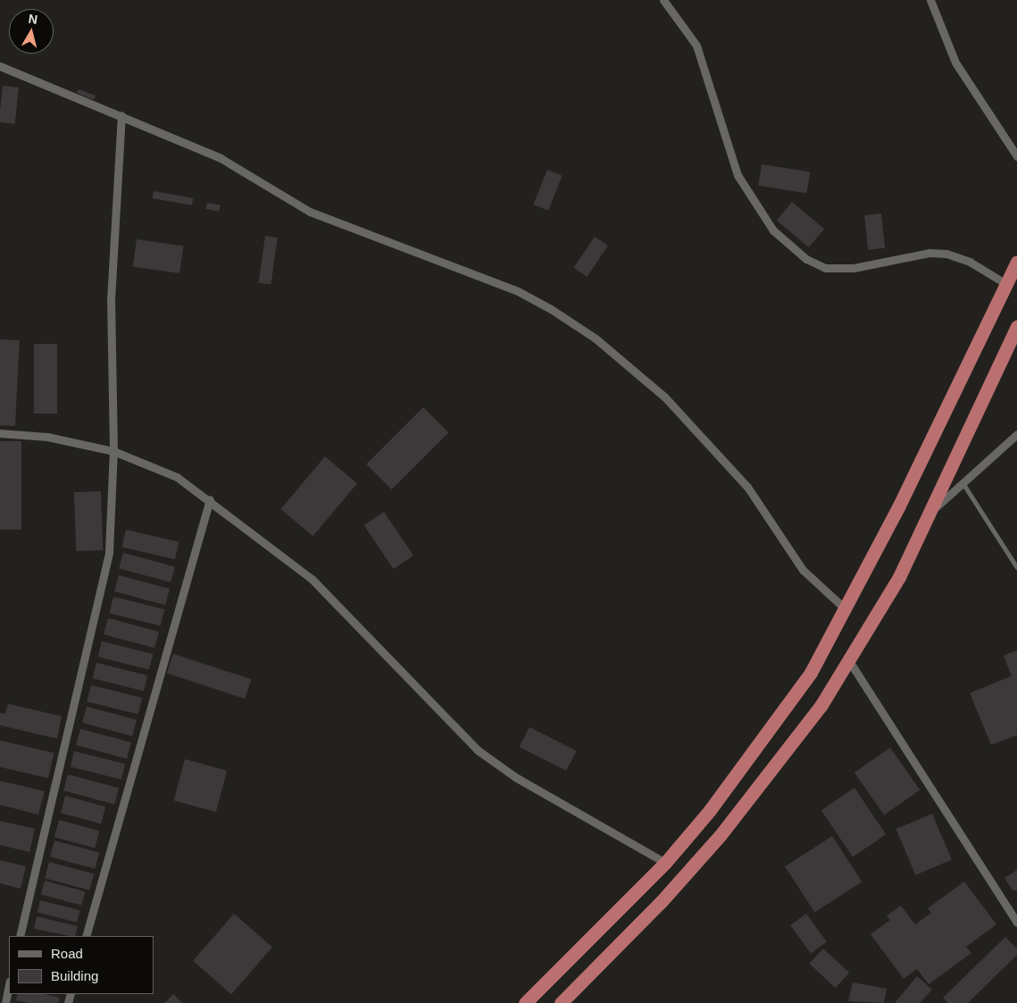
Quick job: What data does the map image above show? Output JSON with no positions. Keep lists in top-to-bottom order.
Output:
{
  "legend": ["Road", "Building"],
  "north": "top"
}
